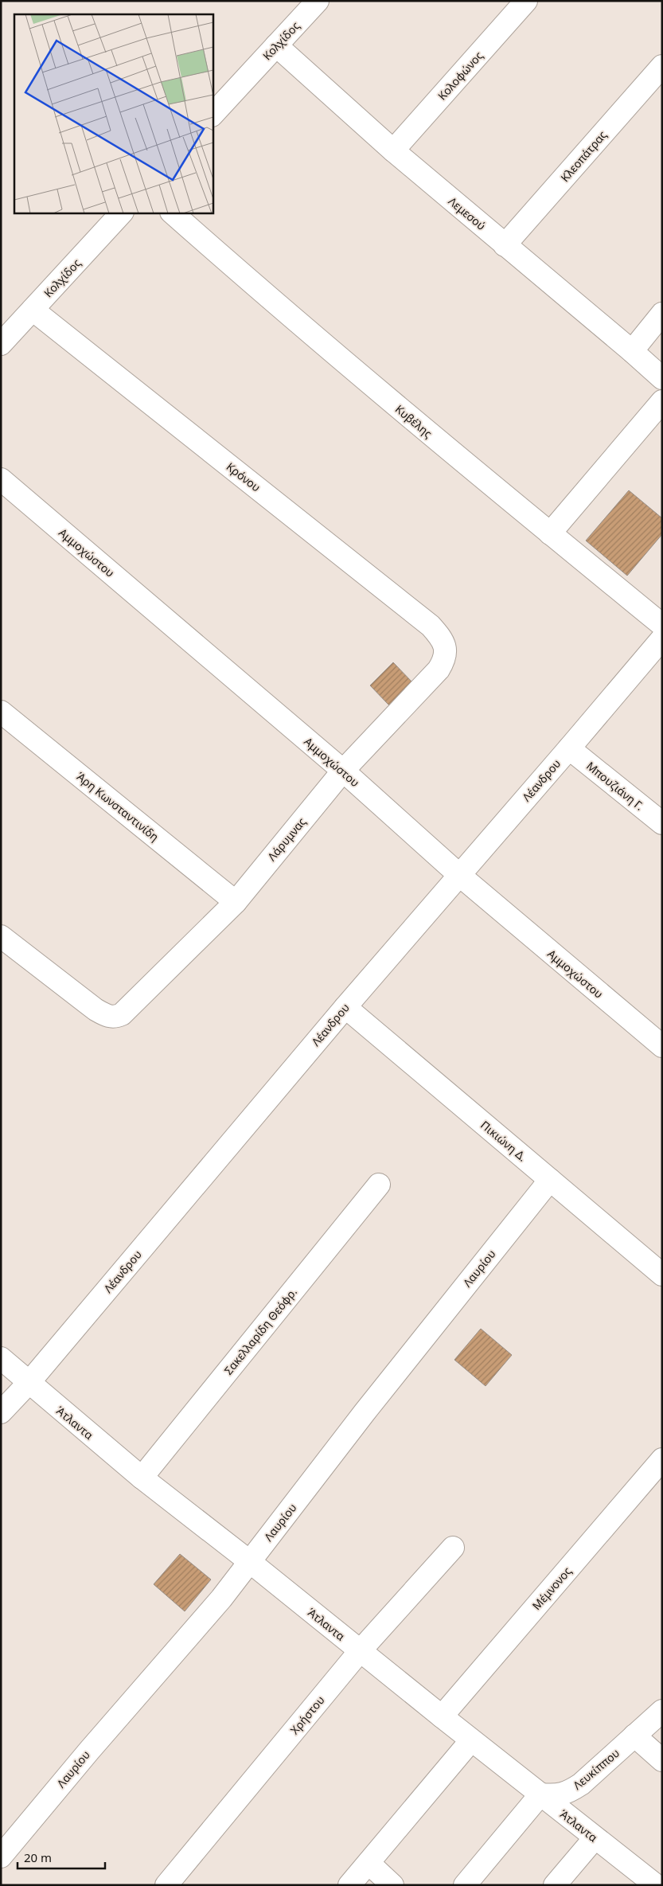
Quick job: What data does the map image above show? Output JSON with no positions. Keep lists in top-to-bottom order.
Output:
{
  "streets": {
    "street": [
      "Κολχίδος",
      "Κολοφώνος",
      "Κλεοπάτρας",
      "Λεμεσού",
      "Κυβέλης",
      "Κρόνου",
      "Αμμοχώστου",
      "Λέανδρου",
      "Μπουζιάνη Γ.",
      "Άρη Κωνσταντινίδη",
      "Λάρυμνας",
      "Πικιώνη Δ.",
      "Λαυρίου",
      "Σακελλαρίδη Θεόφρ.",
      "Άτλαντα",
      "Μέμνονος",
      "Χρήστου",
      "Λευκίππου"
    ]
  },
  "crossings": [
    ["Κολχίδος", "Λεμεσού"],
    ["Κολχίδος", "Κρόνου"],
    ["Κολοφώνος", "Λεμεσού"],
    ["Κλεοπάτρας", "Λεμεσού"],
    ["Κρόνου", "Λάρυμνας"],
    ["Αμμοχώστου", "Λέανδρου"],
    ["Αμμοχώστου", "Λάρυμνας"],
    ["Λέανδρου", "Μπουζιάνη Γ."],
    ["Λέανδρου", "Πικιώνη Δ."],
    ["Λέανδρου", "Άτλαντα"],
    ["Άρη Κωνσταντινίδη", "Λάρυμνας"],
    ["Πικιώνη Δ.", "Λαυρίου"],
    ["Λαυρίου", "Άτλαντα"],
    ["Σακελλαρίδη Θεόφρ.", "Άτλαντα"],
    ["Άτλαντα", "Μέμνονος"],
    ["Άτλαντα", "Χρήστου"],
    ["Άτλαντα", "Λευκίππου"]
  ],
  "scale_bar": "20 m"
}
